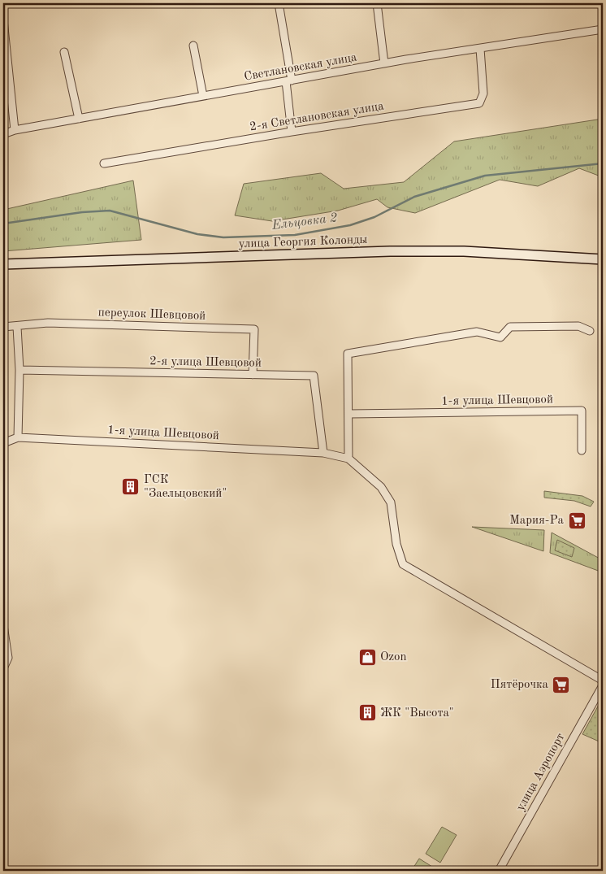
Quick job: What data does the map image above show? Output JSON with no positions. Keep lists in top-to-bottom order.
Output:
{
  "streets": {
    "main road": ["улица Георгия Колонды"],
    "street": [
      "Светлановская улица",
      "2-я Светлановская улица",
      "переулок Шевцовой",
      "2-я улица Шевцовой",
      "1-я улица Шевцовой",
      "улица Аэропорт"
    ]
  },
  "crossings": [
    ["Светлановская улица", "2-я Светлановская улица"],
    ["переулок Шевцовой", "2-я улица Шевцовой"],
    ["2-я улица Шевцовой", "1-я улица Шевцовой"]
  ],
  "water": ["Ельцовка 2"],
  "places": {
    "building": ["ГСК \"Заельцовский\"", "ЖК \"Высота\""],
    "supermarket": ["Мария-Ра", "Пятёрочка"],
    "shop": ["Ozon"]
  }
}
